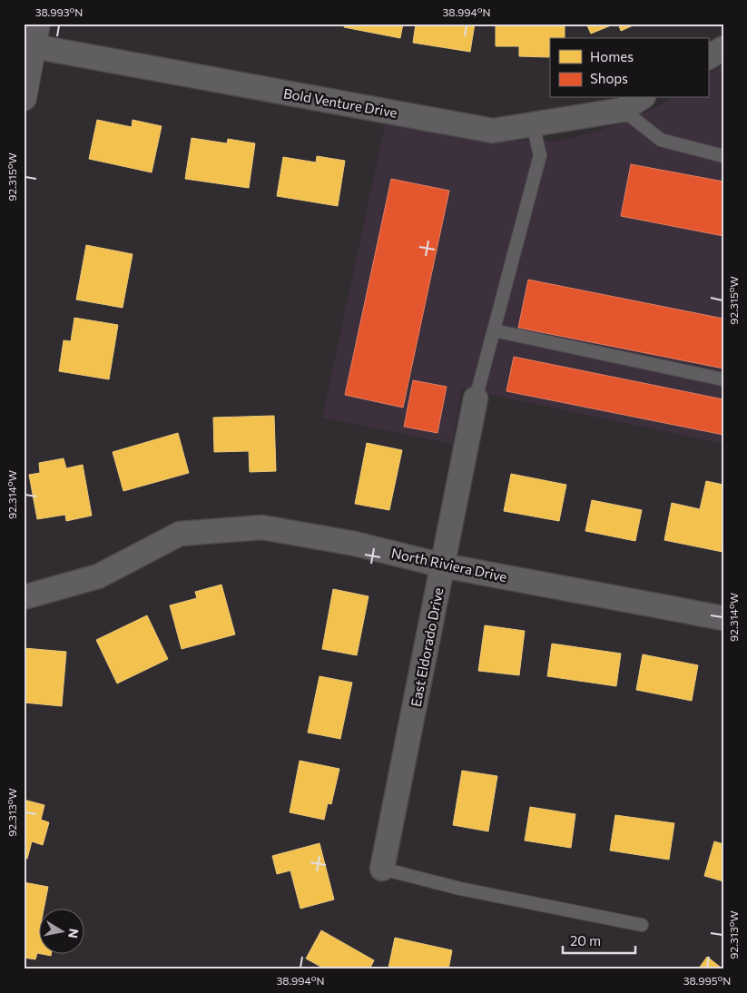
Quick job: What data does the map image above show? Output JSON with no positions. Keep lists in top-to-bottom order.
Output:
{
  "streets": {
    "street": ["Bold Venture Drive", "North Riviera Drive", "East Eldorado Drive"]
  },
  "crossings": [
    ["North Riviera Drive", "East Eldorado Drive"]
  ],
  "legend": ["Homes", "Shops"],
  "scale_bar": "20 m",
  "north": "right",
  "coordinates": [
    "38.993°N",
    "38.994°N",
    "92.315°W",
    "92.314°W",
    "92.313°W",
    "38.995°N"
  ]
}
